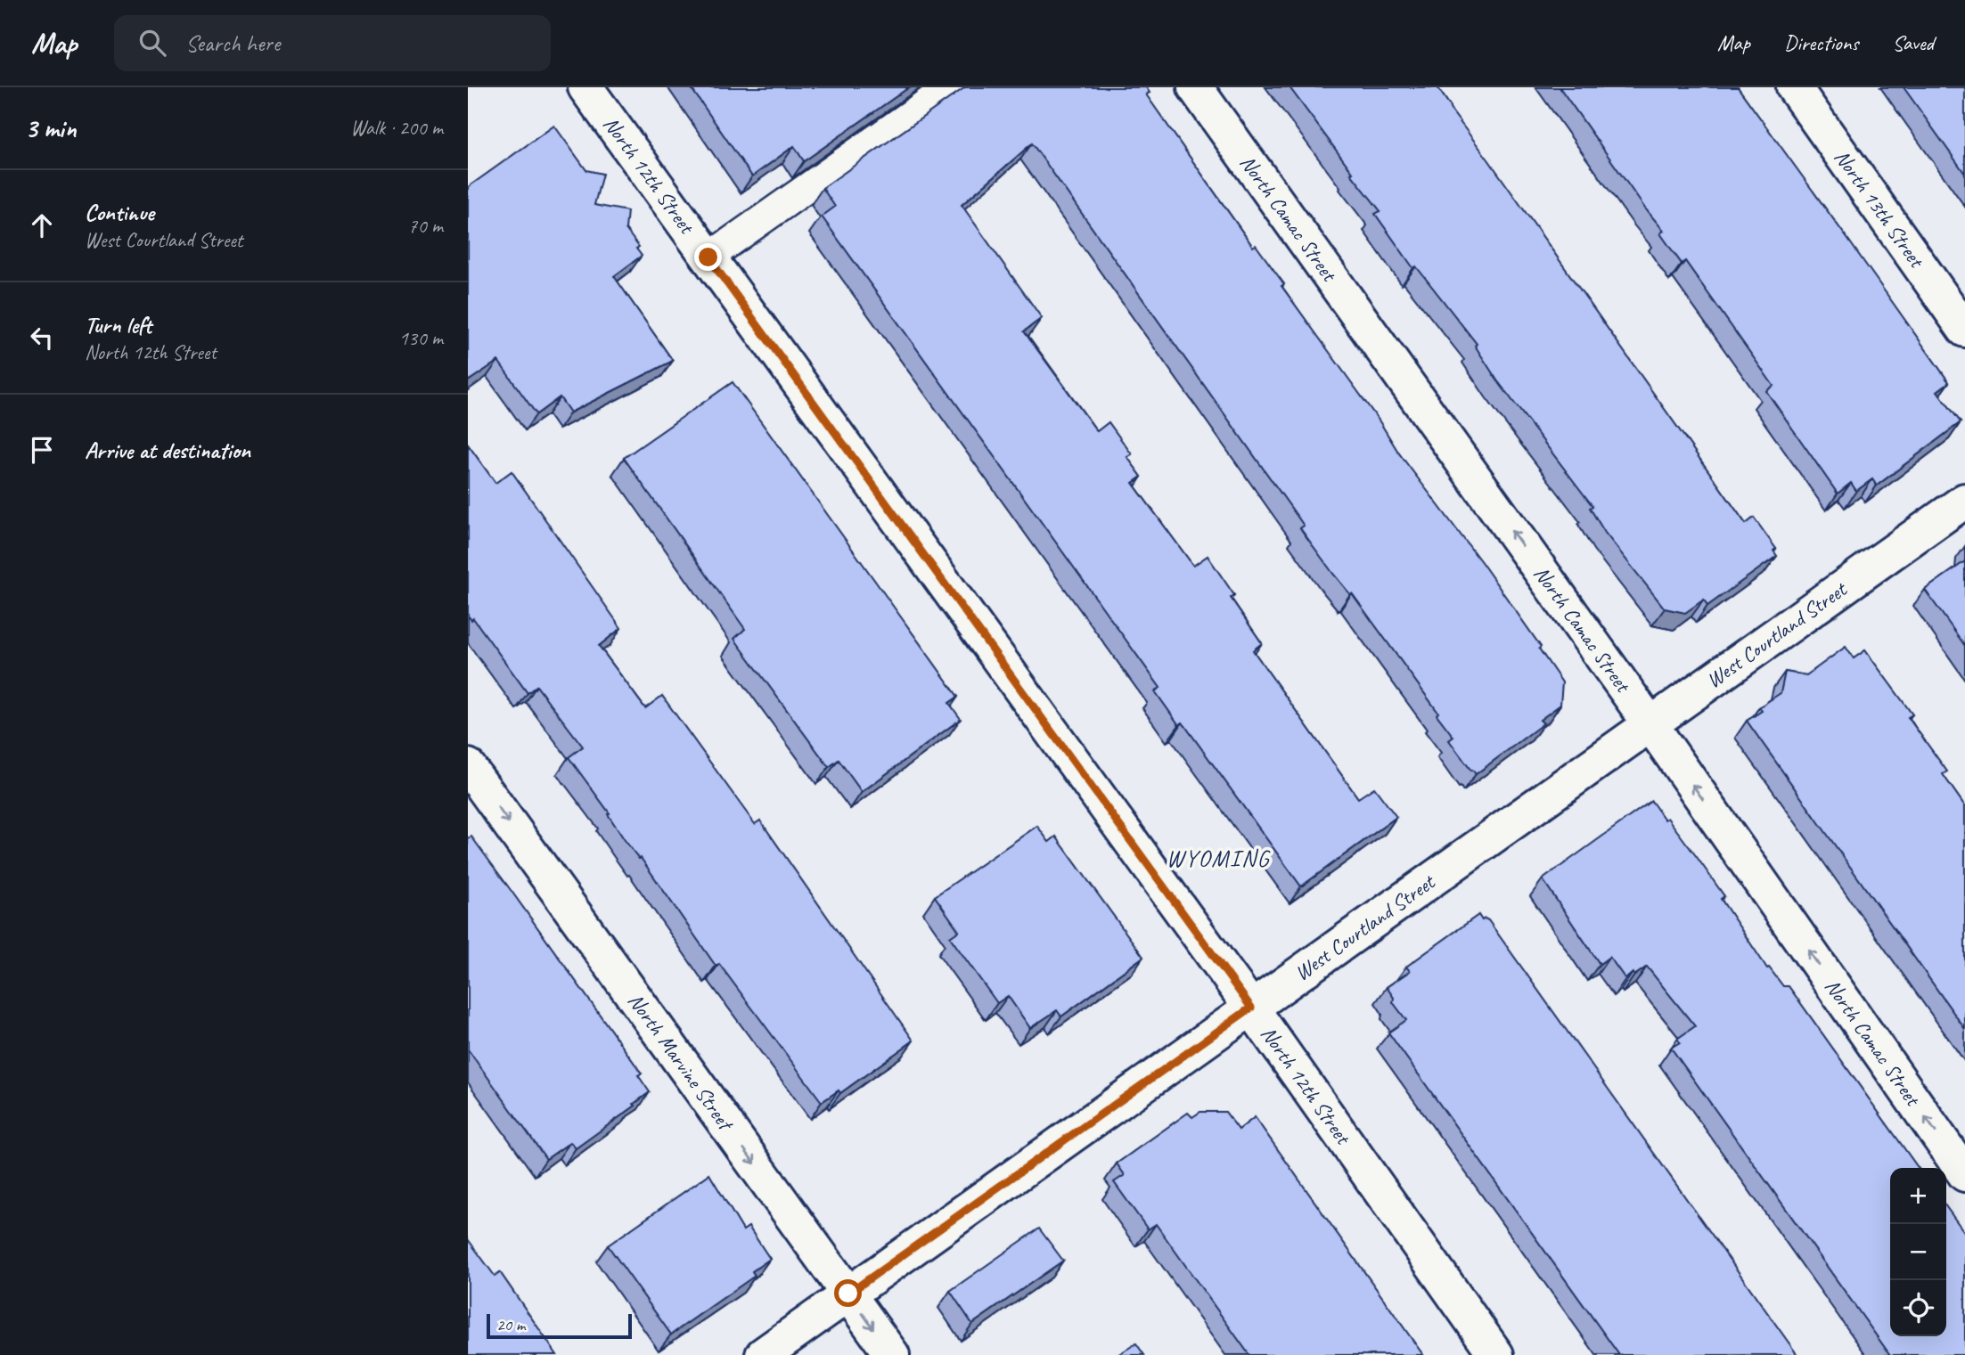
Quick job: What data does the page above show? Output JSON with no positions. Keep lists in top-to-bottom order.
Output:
{
  "streets": {
    "street": [
      "North 12th Street",
      "North 13th Street",
      "North Camac Street",
      "West Courtland Street",
      "North Marvine Street"
    ]
  },
  "crossings": [
    ["North 12th Street", "West Courtland Street"],
    ["North Camac Street", "West Courtland Street"],
    ["West Courtland Street", "North Marvine Street"]
  ],
  "one_way": ["North Camac Street", "North Marvine Street"],
  "districts": ["WYOMING"],
  "scale_bar": "20 m",
  "page": {
    "header": "Map",
    "search": "Search here",
    "nav": ["Map", "Directions", "Saved"],
    "heading": ["3 min", "Walk · 200 m"],
    "list": [
      ["Continue", "West Courtland Street", "70 m"],
      ["Turn left", "North 12th Street", "130 m"],
      "Arrive at destination"
    ],
    "map_buttons": ["+", "−"],
    "scale": "20 m"
  }
}
